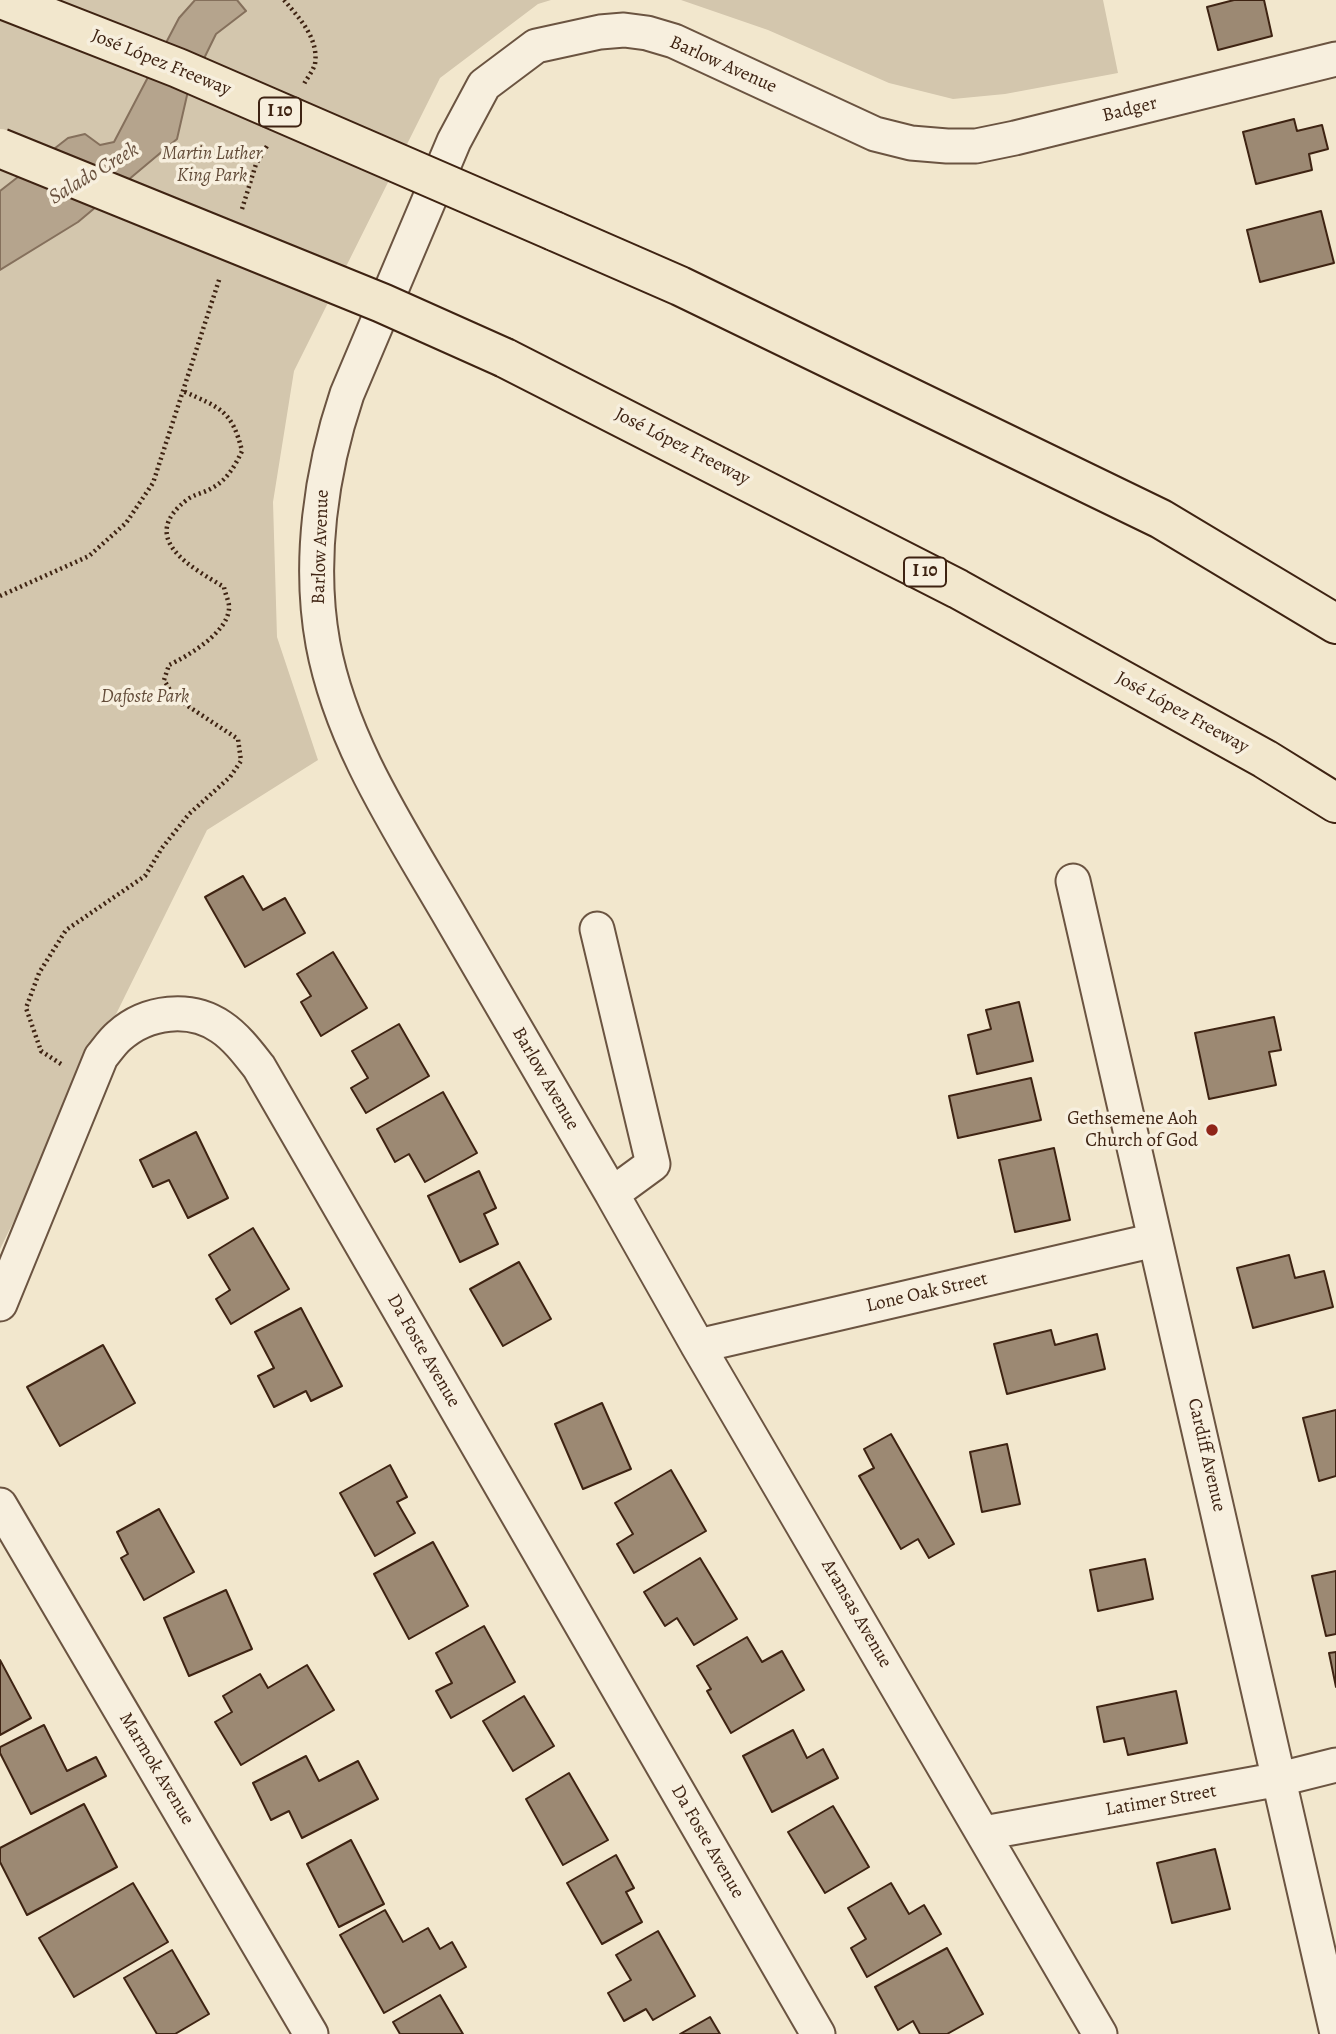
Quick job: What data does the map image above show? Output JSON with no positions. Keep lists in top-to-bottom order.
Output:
{
  "streets": {
    "highway": ["José López Freeway", "I 10"],
    "street": [
      "Barlow Avenue",
      "Badger",
      "Lone Oak Street",
      "Da Foste Avenue",
      "Cardiff Avenue",
      "Aransas Avenue",
      "Marmok Avenue",
      "Latimer Street"
    ]
  },
  "crossings": [
    ["Barlow Avenue", "Badger"],
    ["Barlow Avenue", "Aransas Avenue"],
    ["Lone Oak Street", "Cardiff Avenue"],
    ["Lone Oak Street", "Aransas Avenue"],
    ["Cardiff Avenue", "Latimer Street"],
    ["Aransas Avenue", "Latimer Street"]
  ],
  "water": ["Salado Creek"],
  "parks": ["Martin Luther King Park", "Dafoste Park"],
  "places": ["Gethsemene Aoh Church of God"]
}
